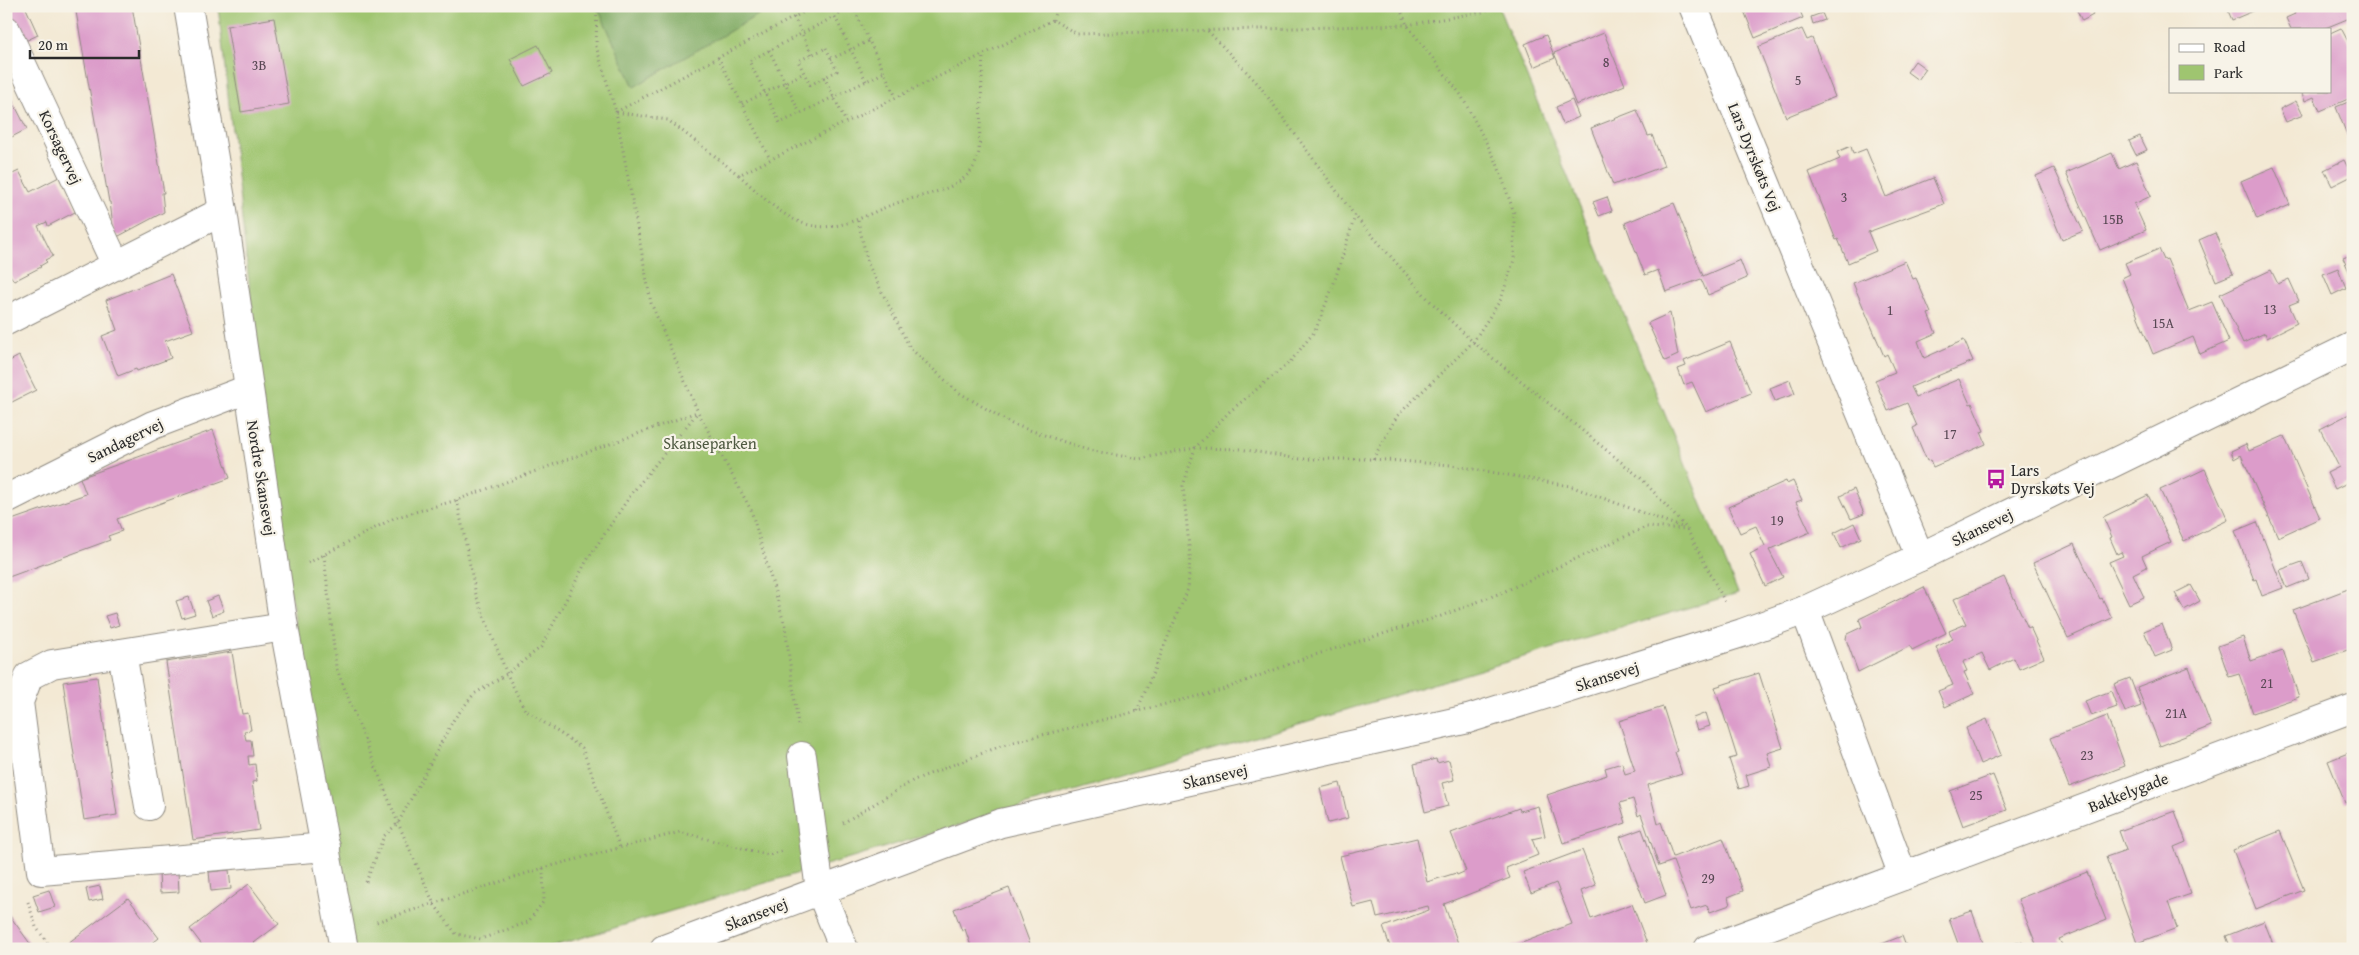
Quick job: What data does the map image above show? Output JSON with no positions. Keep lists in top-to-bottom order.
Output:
{
  "streets": {
    "street": [
      "Korsagervej",
      "Lars Dyrskøts Vej",
      "Sandagervej",
      "Nordre Skansevej",
      "Skansevej",
      "Bakkelygade"
    ]
  },
  "crossings": [
    ["Lars Dyrskøts Vej", "Skansevej"],
    ["Sandagervej", "Nordre Skansevej"]
  ],
  "parks": ["Skanseparken"],
  "places": {
    "bus stop": ["Lars Dyrskøts Vej"]
  },
  "house_numbers": [
    "8",
    "3B",
    "5",
    "3",
    "15B",
    "13",
    "1",
    "15A",
    "17",
    "19",
    "21",
    "21A",
    "23",
    "25",
    "29"
  ],
  "legend": ["Road", "Park"],
  "scale_bar": "20 m"
}
